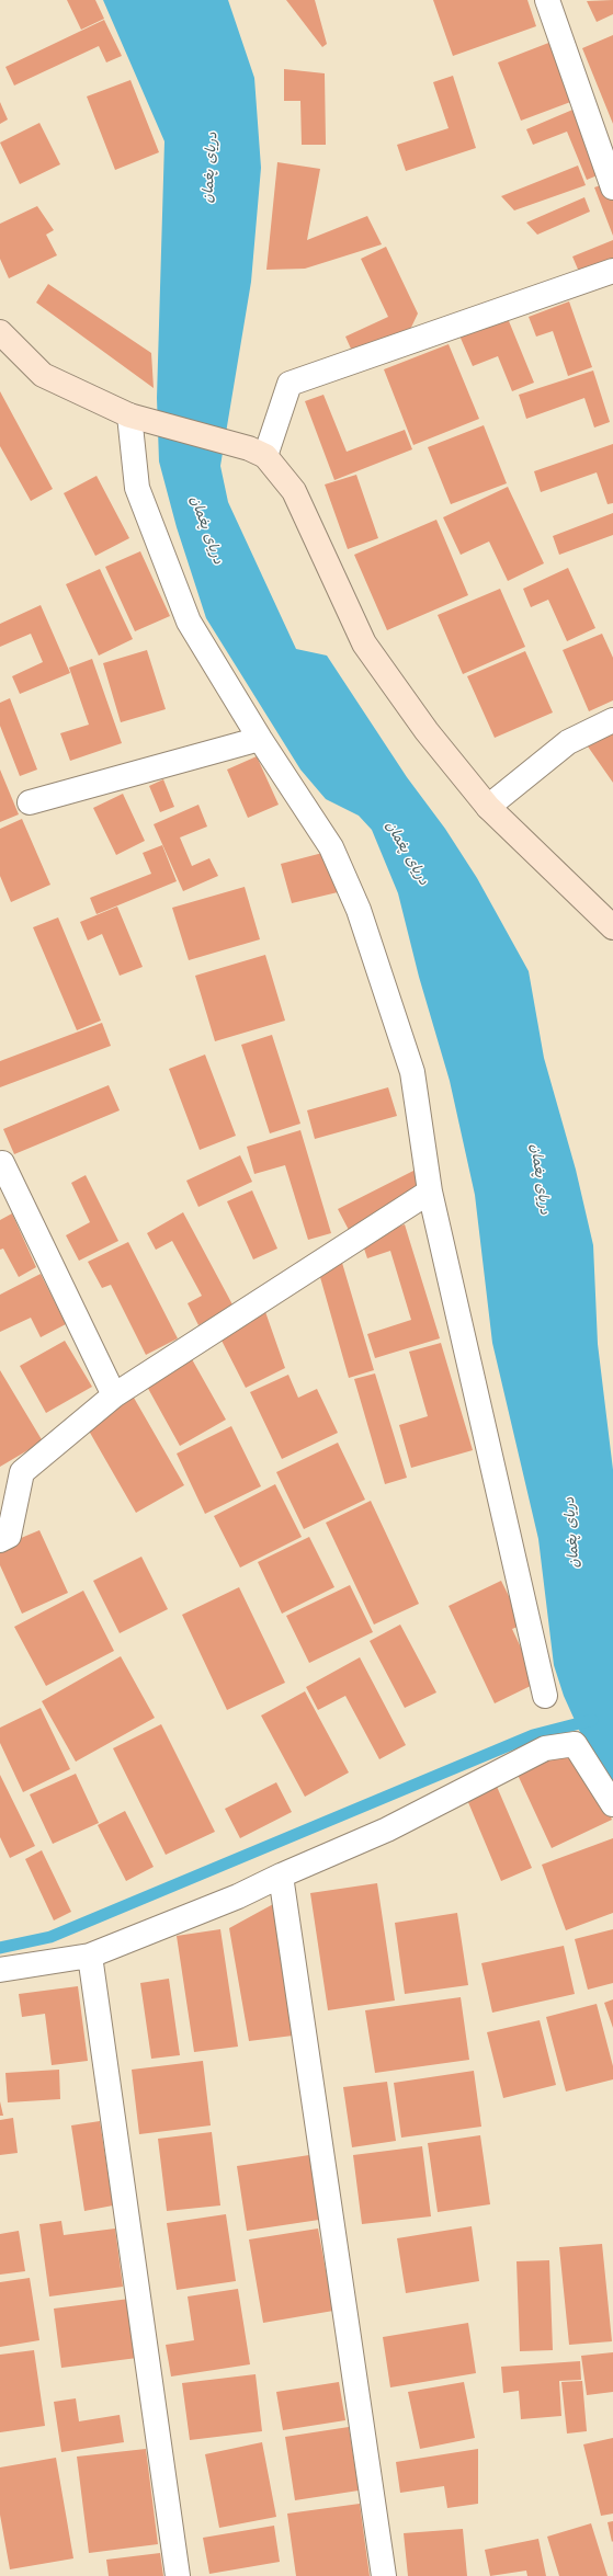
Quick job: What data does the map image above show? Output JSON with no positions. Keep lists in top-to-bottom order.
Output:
{
  "water": ["دریای پغمان"]
}
